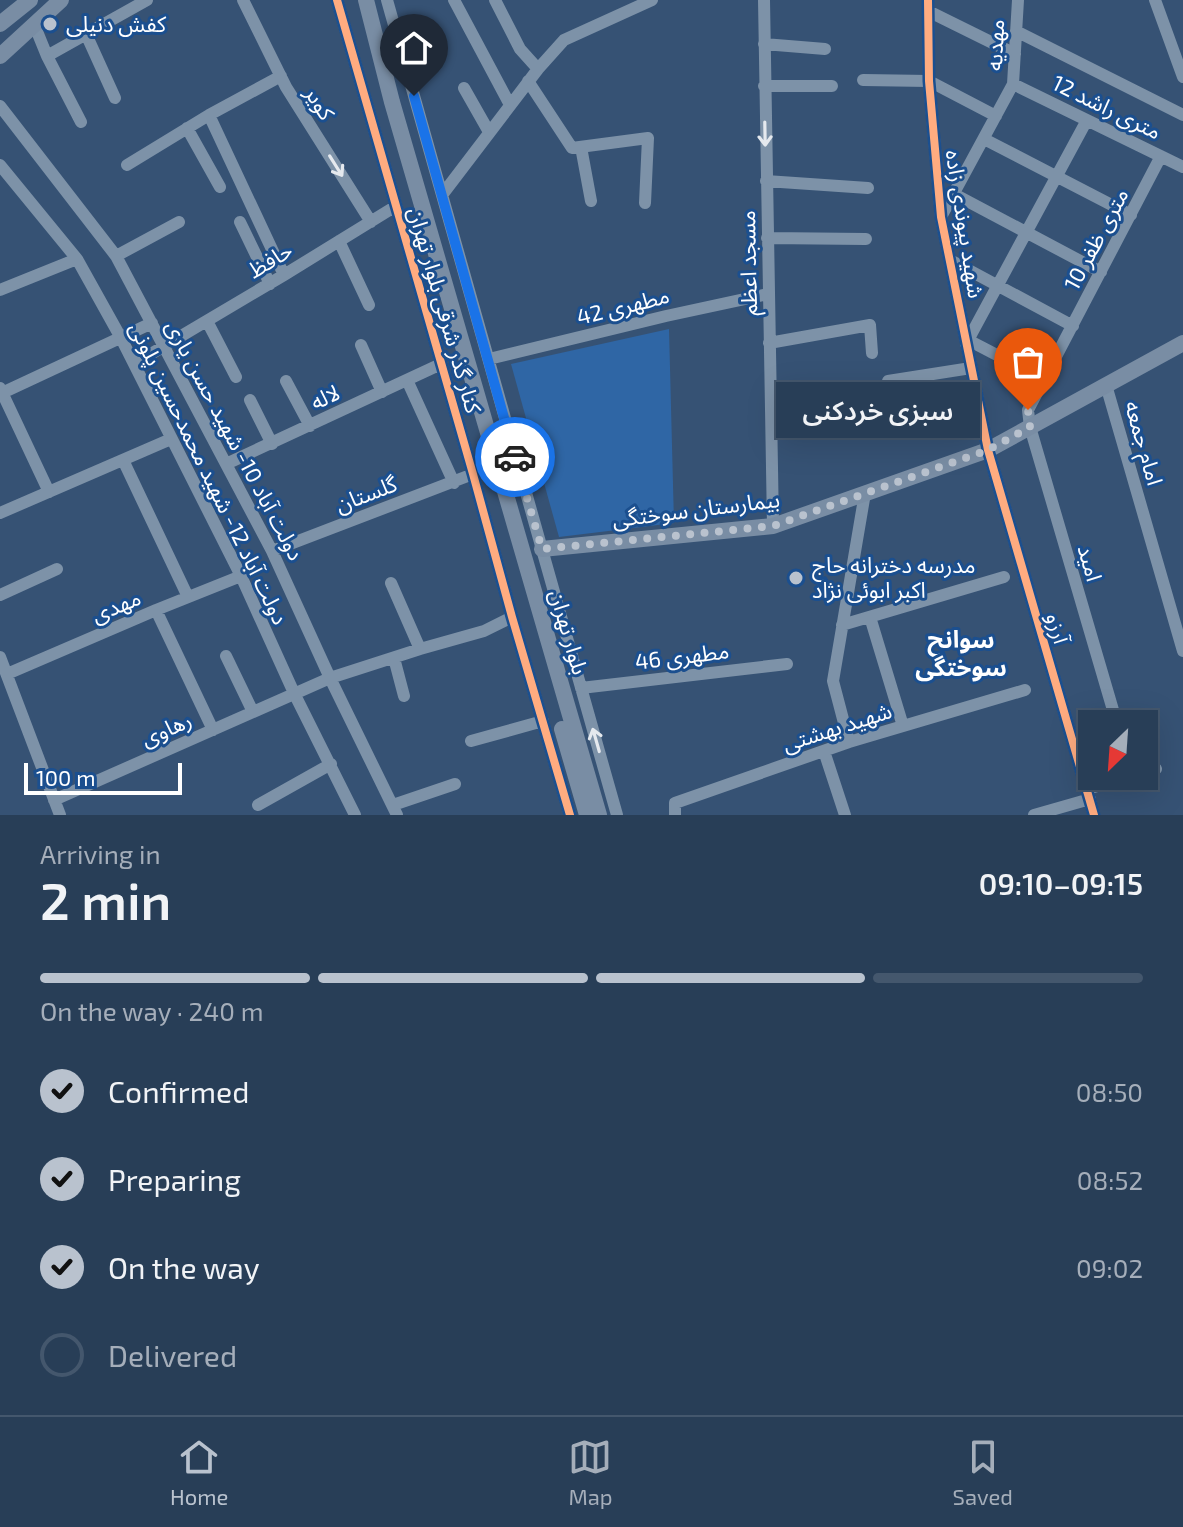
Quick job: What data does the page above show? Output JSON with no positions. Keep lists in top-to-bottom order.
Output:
{
  "streets": {
    "main road": ["بیمارستان سوختگی", "بلوار تهران"],
    "street": [
      "مهدیه",
      "کویر",
      "12 متری راشد",
      "شهید پیوندی زاده",
      "10 متری ظفر",
      "حافظ",
      "مسجد اعظم",
      "مطهری 42",
      "کنار گذر شرقی بلوار تهران",
      "لاله",
      "دولت آباد 10- شهید حسن یاری",
      "امام جمعه",
      "دولت آباد 12- شهید محمدحسین پلونی",
      "گلستان",
      "امید",
      "مهدی",
      "آرزو",
      "مطهری 46",
      "شهید بهشتی",
      "رهاوی"
    ]
  },
  "crossings": [
    ["مهدیه", "12 متری راشد"],
    ["مهدیه", "شهید پیوندی زاده"],
    ["کویر", "حافظ"],
    ["12 متری راشد", "10 متری ظفر"],
    ["شهید پیوندی زاده", "بیمارستان سوختگی"],
    ["شهید پیوندی زاده", "آرزو"],
    ["10 متری ظفر", "بیمارستان سوختگی"],
    ["10 متری ظفر", "امید"],
    ["حافظ", "کنار گذر شرقی بلوار تهران"],
    ["حافظ", "دولت آباد 10- شهید حسن یاری"],
    ["حافظ", "دولت آباد 12- شهید محمدحسین پلونی"],
    ["مسجد اعظم", "مطهری 42"],
    ["مسجد اعظم", "بیمارستان سوختگی"],
    ["کنار گذر شرقی بلوار تهران", "لاله"],
    ["کنار گذر شرقی بلوار تهران", "گلستان"],
    ["لاله", "دولت آباد 10- شهید حسن یاری"],
    ["دولت آباد 10- شهید حسن یاری", "گلستان"],
    ["دولت آباد 10- شهید حسن یاری", "رهاوی"],
    ["امام جمعه", "بیمارستان سوختگی"],
    ["دولت آباد 12- شهید محمدحسین پلونی", "مهدی"],
    ["دولت آباد 12- شهید محمدحسین پلونی", "رهاوی"],
    ["بیمارستان سوختگی", "امید"],
    ["بیمارستان سوختگی", "آرزو"]
  ],
  "districts": ["سوانح سوختگی"],
  "places": ["کفش دنیلی", "سبزی خردکنی", "مدرسه دخترانه حاج اکبر ابوئی نژاد"],
  "scale_bar": "100 m",
  "north": "bottom left",
  "page": {
    "bubble": "سبزی خردکنی",
    "scale": "100 m",
    "heading": ["2 min", "Arriving in", "09:10–09:15"],
    "bar": "On the way · 240 m",
    "list": [
      ["Confirmed", "08:50"],
      ["Preparing", "08:52"],
      ["On the way", "09:02"],
      "Delivered"
    ],
    "tabs": ["Home", "Map", "Saved"]
  }
}
